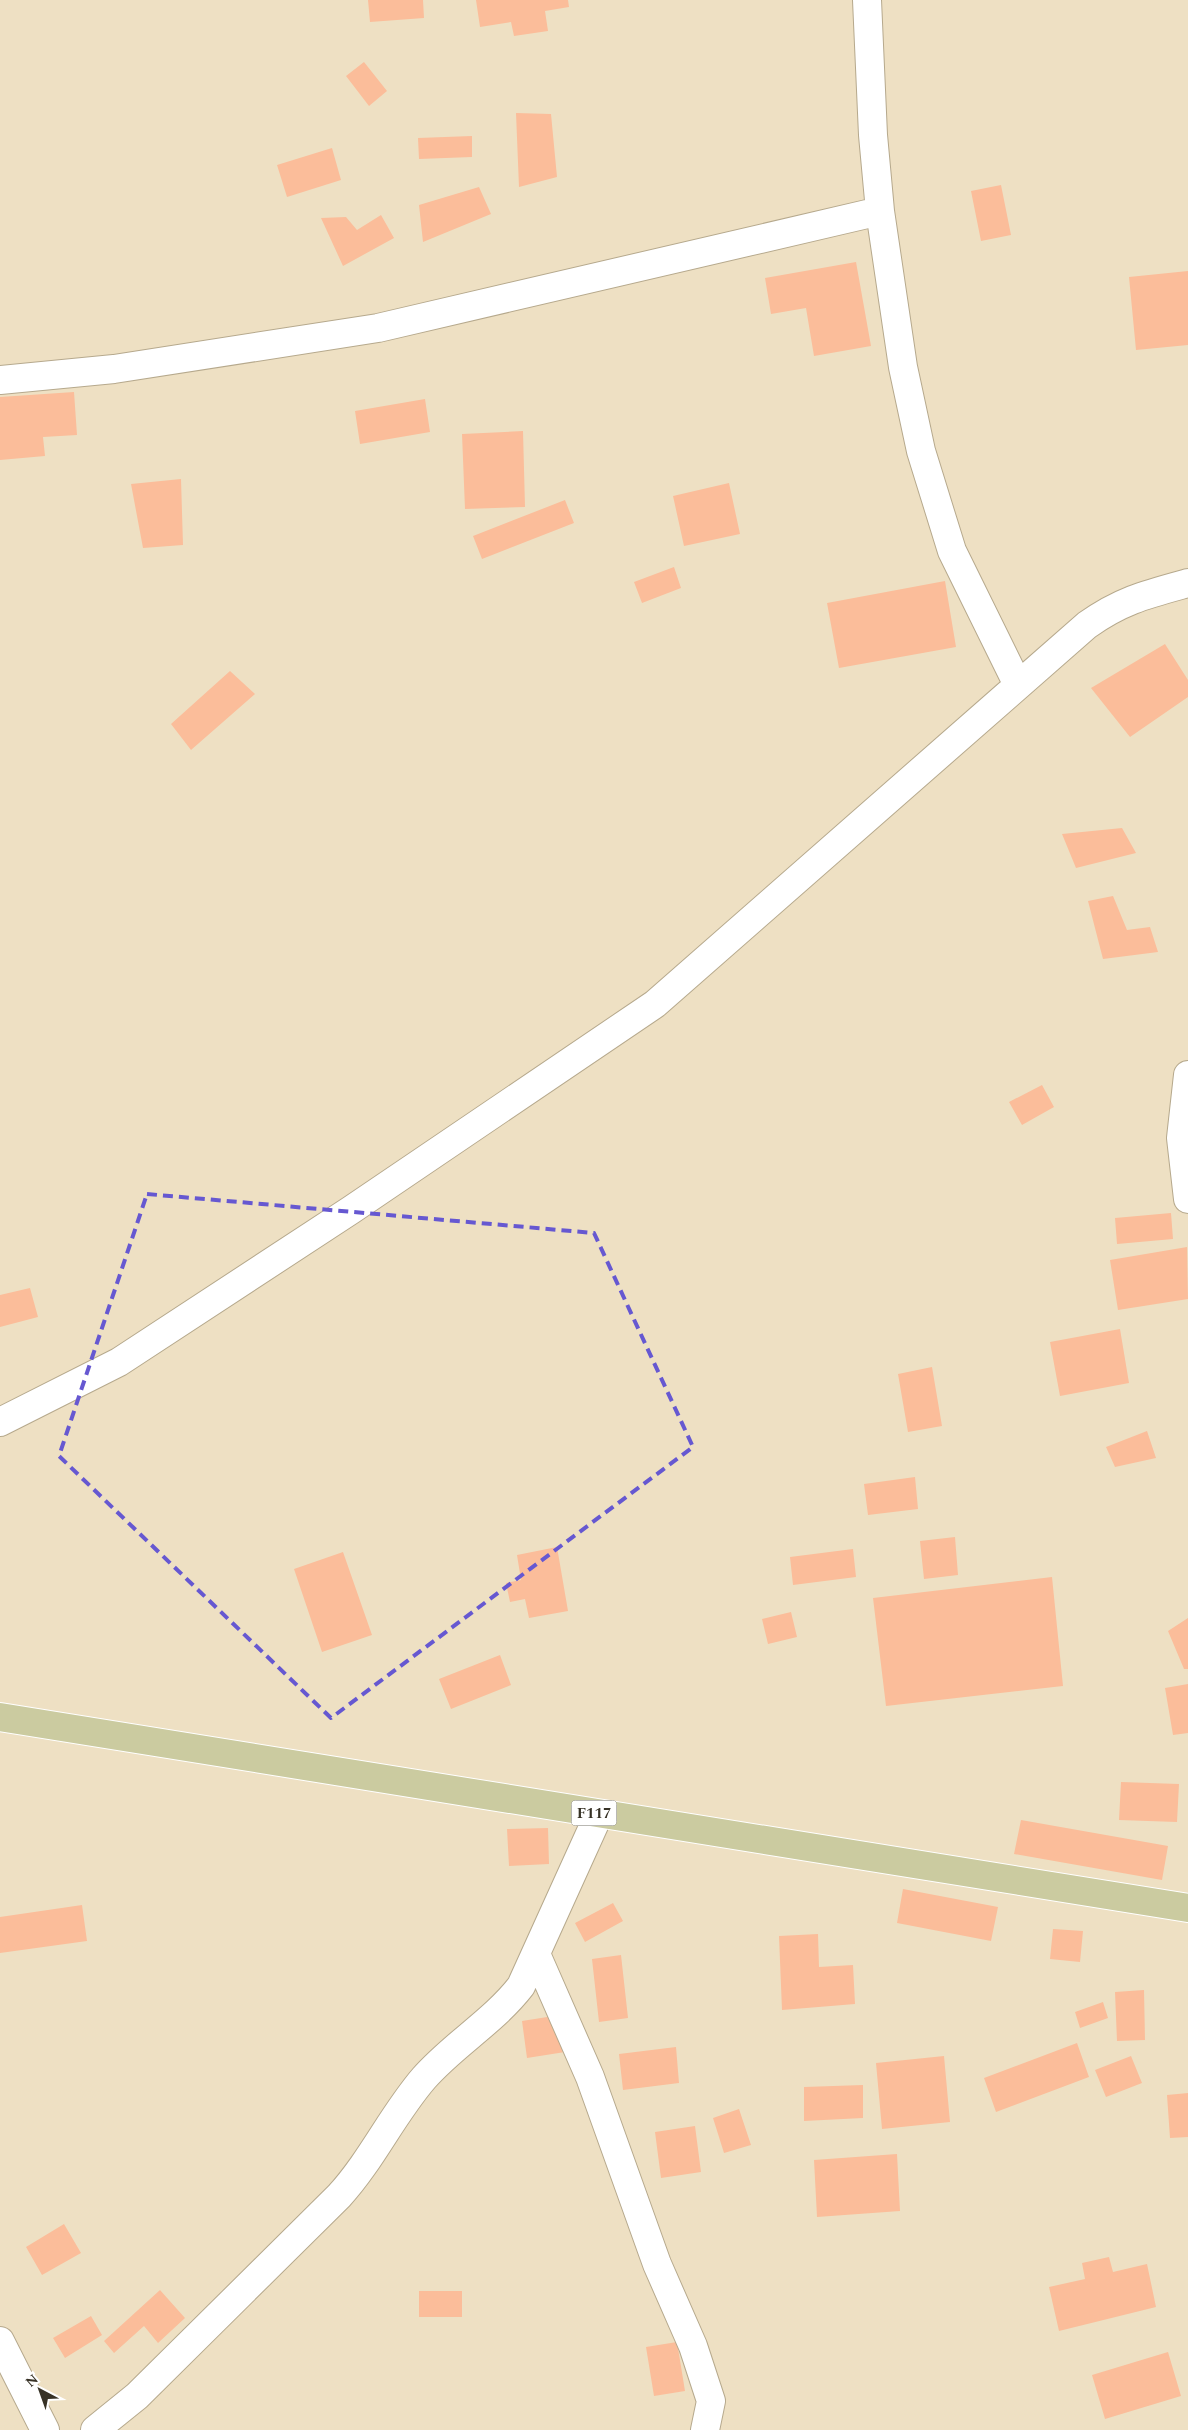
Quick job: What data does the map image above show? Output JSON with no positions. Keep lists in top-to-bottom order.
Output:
{
  "streets": {
    "main road": ["F117"]
  },
  "north": "top left"
}
